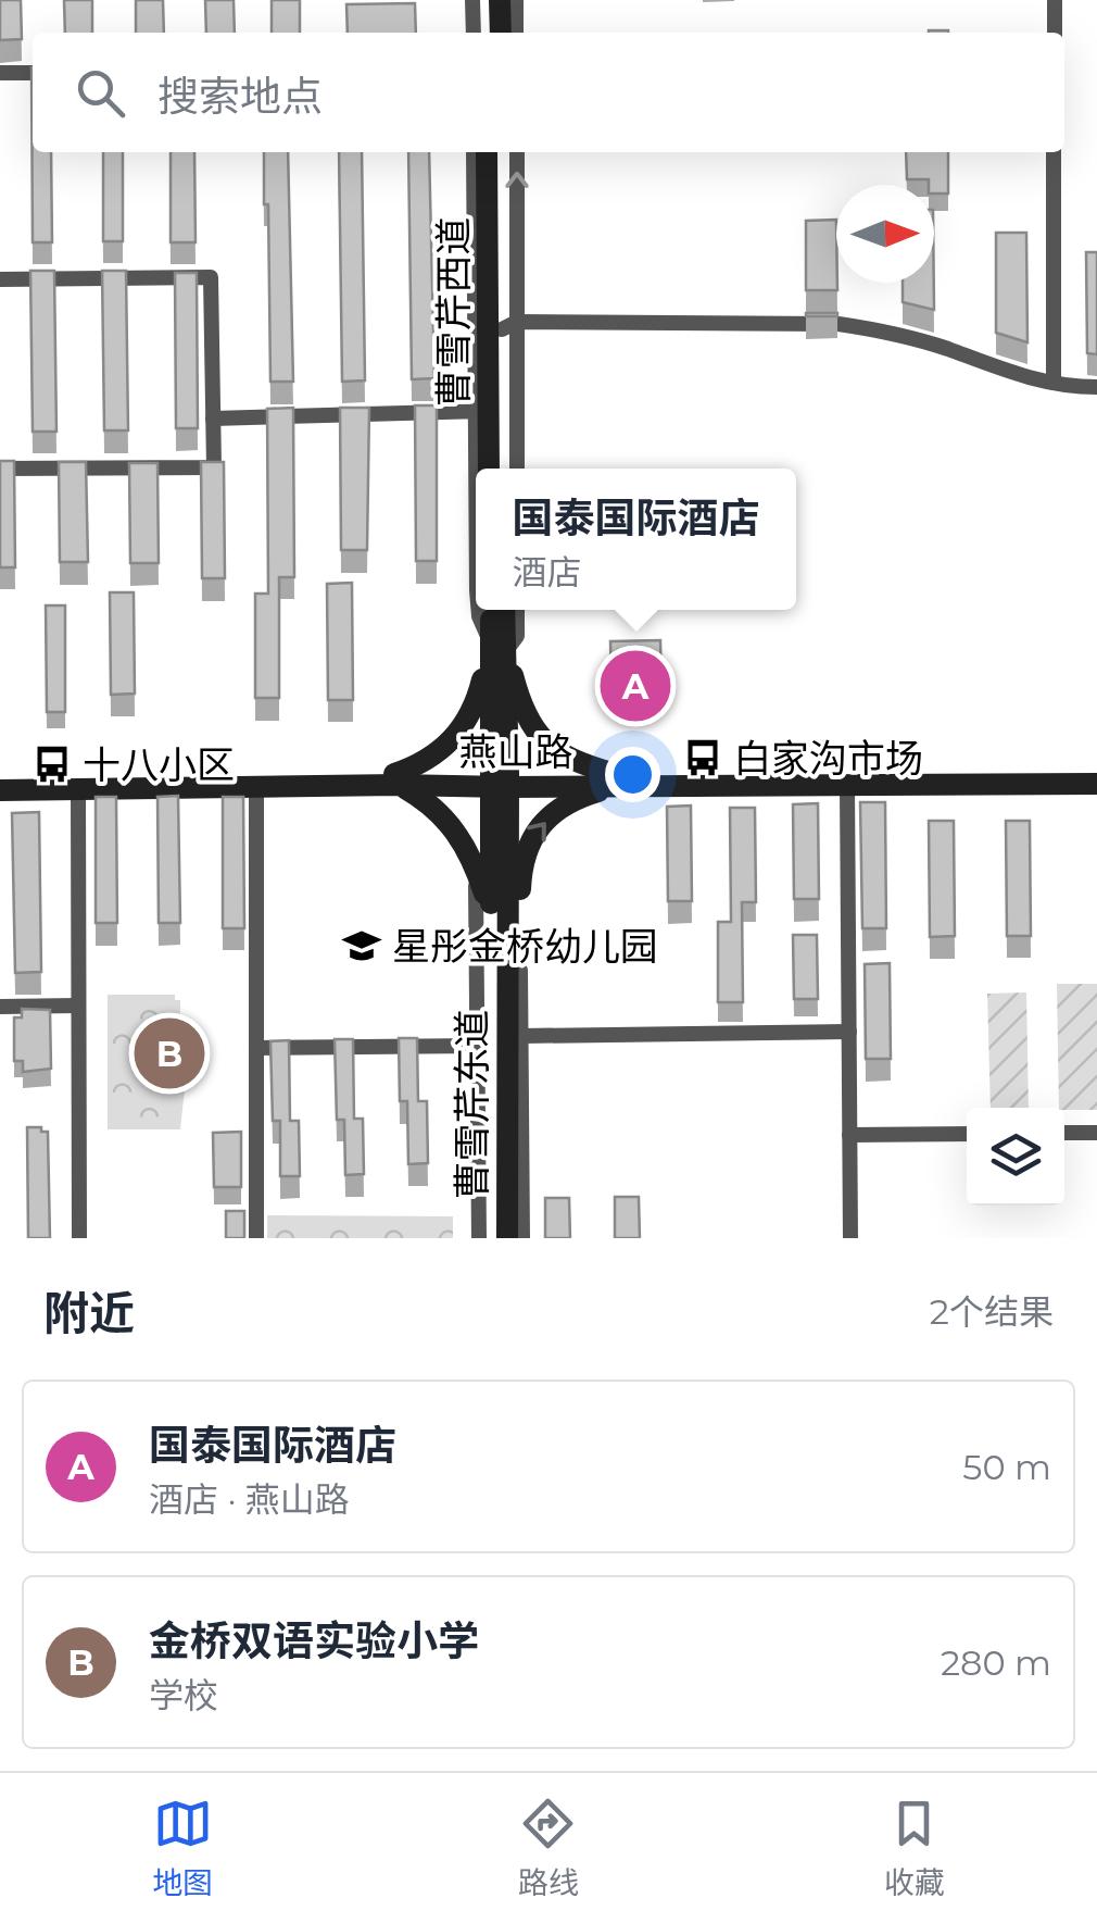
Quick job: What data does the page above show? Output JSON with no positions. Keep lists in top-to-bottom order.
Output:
{
  "streets": {
    "main road": ["曹雪芹西道", "燕山路", "曹雪芹东道"]
  },
  "crossings": [
    ["燕山路", "曹雪芹东道"]
  ],
  "places": {
    "bus stop": ["白家沟市场", "十八小区"],
    "school or university": ["星彤金桥幼儿园"]
  },
  "north": "right",
  "page": {
    "search": "搜索地点",
    "popup": ["国泰国际酒店", "酒店"],
    "pins": ["A", "B"],
    "heading": ["附近", "2个结果"],
    "list": [
      {
        "mark": "A",
        "name": "国泰国际酒店",
        "note": "酒店 · 燕山路",
        "value": "50 m"
      },
      {
        "mark": "B",
        "name": "金桥双语实验小学",
        "note": "学校",
        "value": "280 m"
      }
    ],
    "nav": ["地图", "路线", "收藏"]
  }
}
